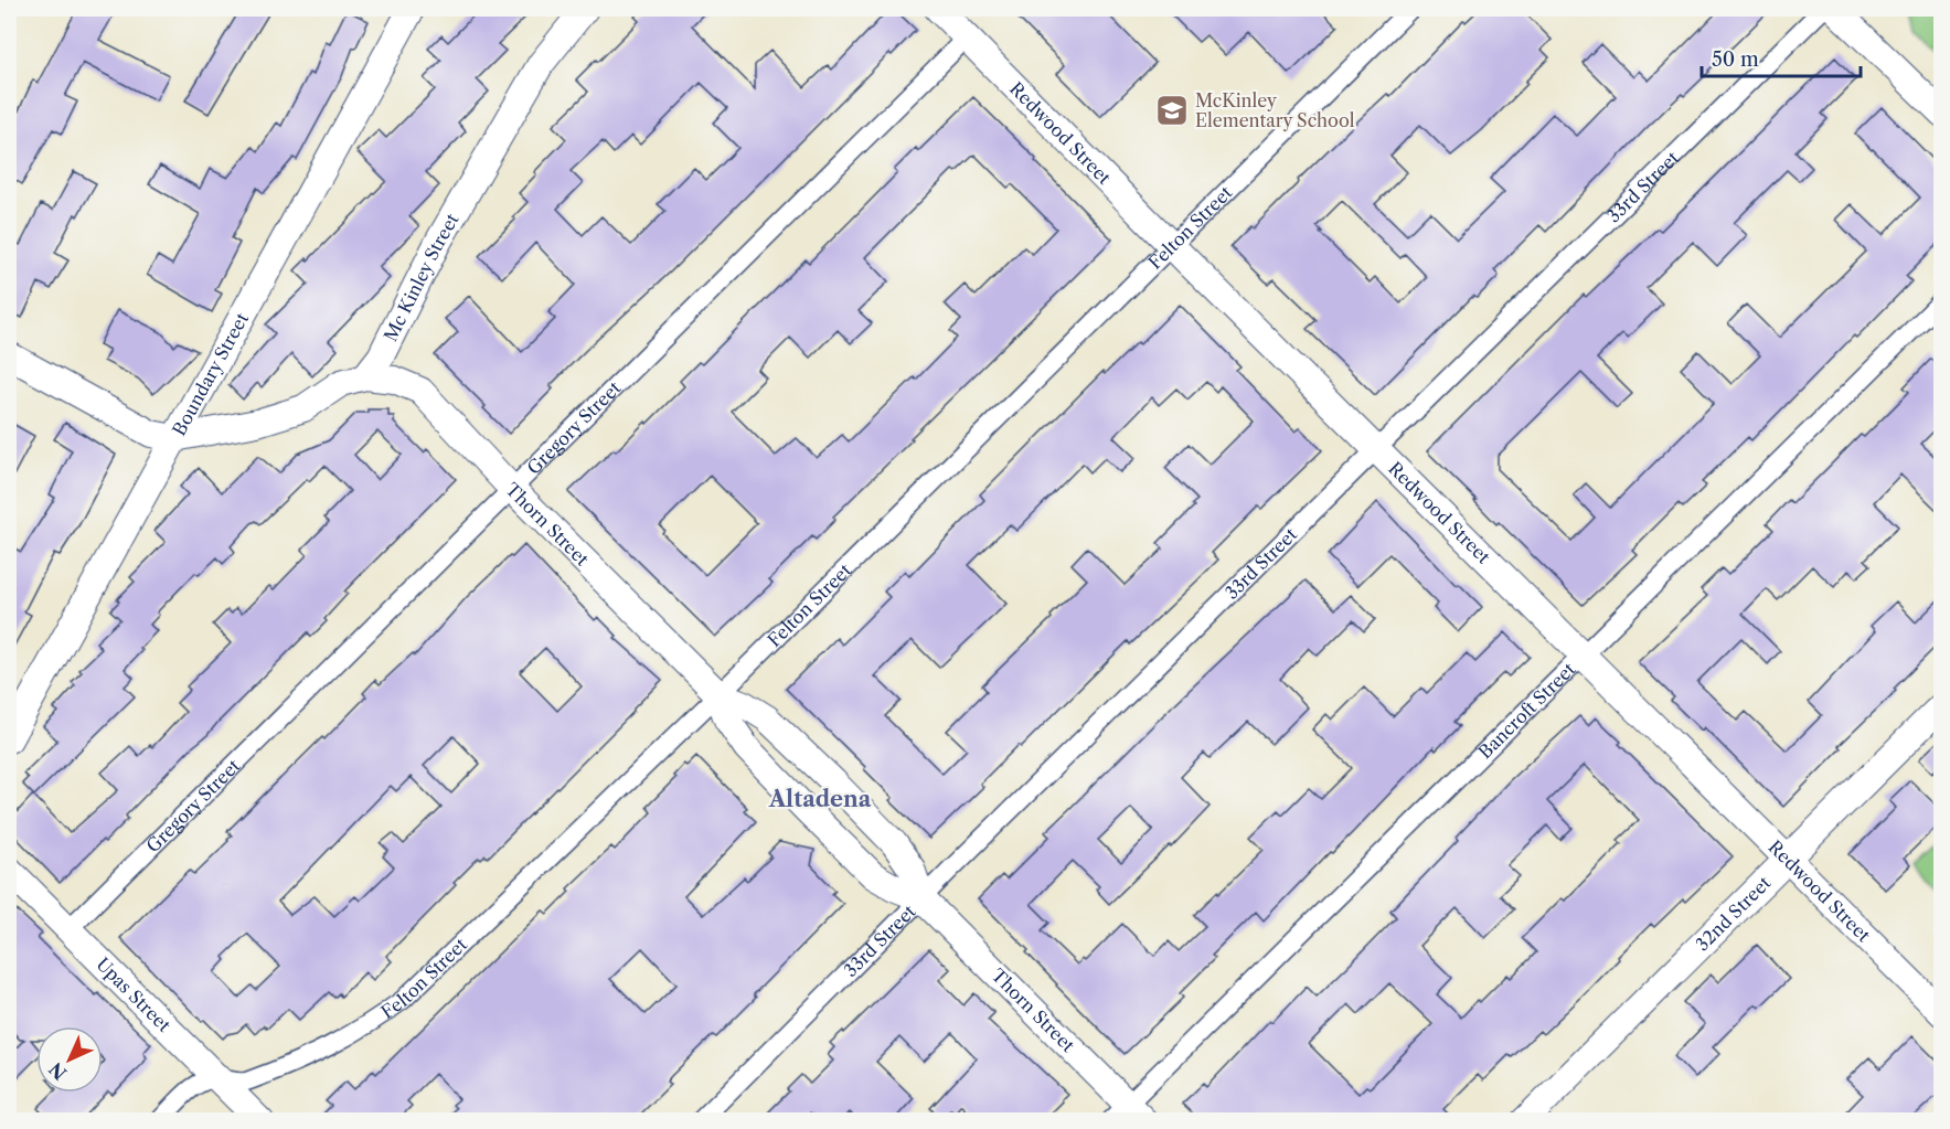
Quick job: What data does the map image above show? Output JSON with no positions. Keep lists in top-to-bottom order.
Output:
{
  "streets": {
    "street": [
      "Redwood Street",
      "33rd Street",
      "Felton Street",
      "Mc Kinley Street",
      "Boundary Street",
      "Gregory Street",
      "Thorn Street",
      "Bancroft Street",
      "32nd Street",
      "Upas Street"
    ]
  },
  "crossings": [
    ["Redwood Street", "33rd Street"],
    ["Redwood Street", "Felton Street"],
    ["Redwood Street", "Gregory Street"],
    ["Redwood Street", "Bancroft Street"],
    ["Redwood Street", "32nd Street"],
    ["33rd Street", "Thorn Street"],
    ["Felton Street", "Thorn Street"],
    ["Felton Street", "Upas Street"],
    ["Mc Kinley Street", "Thorn Street"],
    ["Gregory Street", "Thorn Street"],
    ["Gregory Street", "Upas Street"],
    ["Thorn Street", "Bancroft Street"]
  ],
  "districts": ["Altadena"],
  "places": {
    "school or university": ["McKinley Elementary School"]
  },
  "scale_bar": "50 m",
  "north": "bottom left"
}
